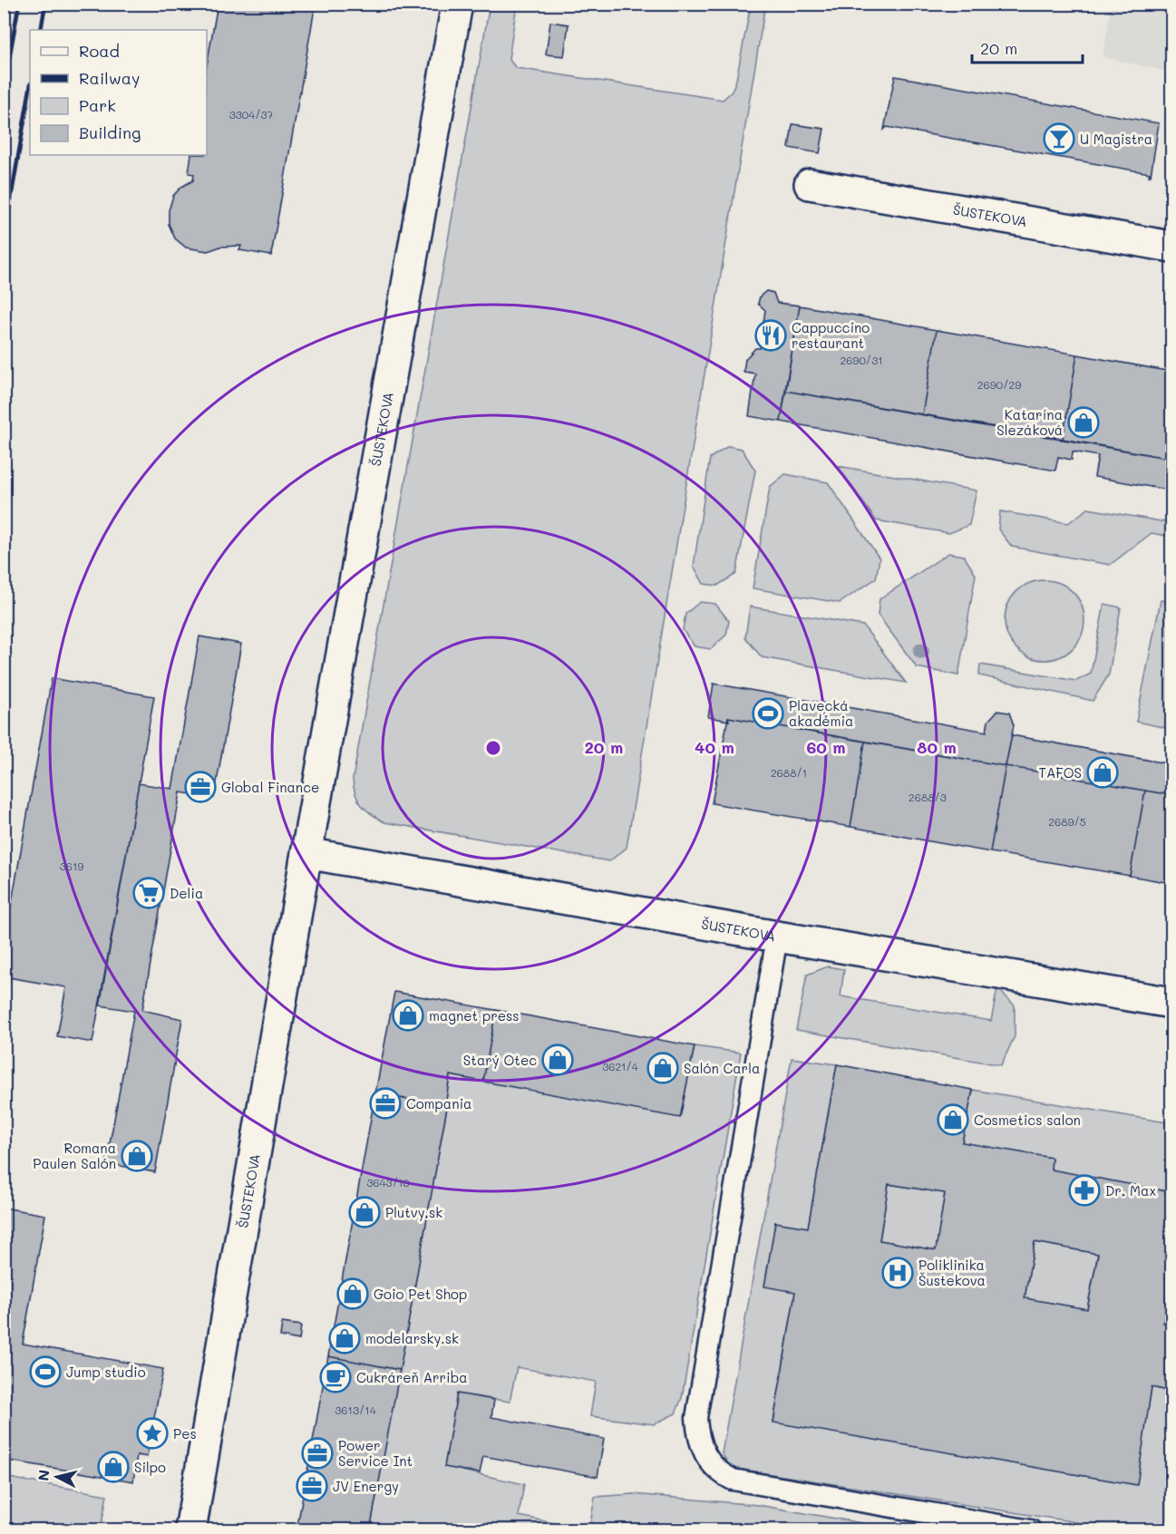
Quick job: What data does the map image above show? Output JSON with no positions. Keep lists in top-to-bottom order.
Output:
{
  "streets": {
    "street": ["ŠUSTEKOVA"]
  },
  "places": {
    "bar": ["U Magistra"],
    "restaurant": ["Cappuccino restaurant"],
    "shop": [
      "Katarína Slezáková",
      "TAFOS",
      "magnet press",
      "Starý Otec",
      "Salón Carla",
      "Cosmetics salon",
      "Romana Paulen Salón",
      "Plutvy.sk",
      "Goio Pet Shop",
      "modelarsky.sk",
      "Silpo"
    ],
    "sports": ["Plavecká akadémia", "Jump studio"],
    "office": [
      "Global Finance",
      "Compania",
      "Power Service Int",
      "JV Energy"
    ],
    "supermarket": ["Delia"],
    "pharmacy": ["Dr. Max"],
    "hospital": ["Poliklinika Šustekova"],
    "cafe": ["Cukráreň Arriba"],
    "place": ["Pes"]
  },
  "house_numbers": [
    "3304/37",
    "2690/31",
    "2690/29",
    "2688/1",
    "2688/3",
    "2689/5",
    "3619",
    "3621/4",
    "3643/10",
    "3613/14"
  ],
  "legend": [
    "Road",
    "Railway",
    "Park",
    "Building"
  ],
  "scale_bar": "20 m",
  "north": "left",
  "rings": [
    "20 m",
    "40 m",
    "60 m",
    "80 m"
  ]
}
